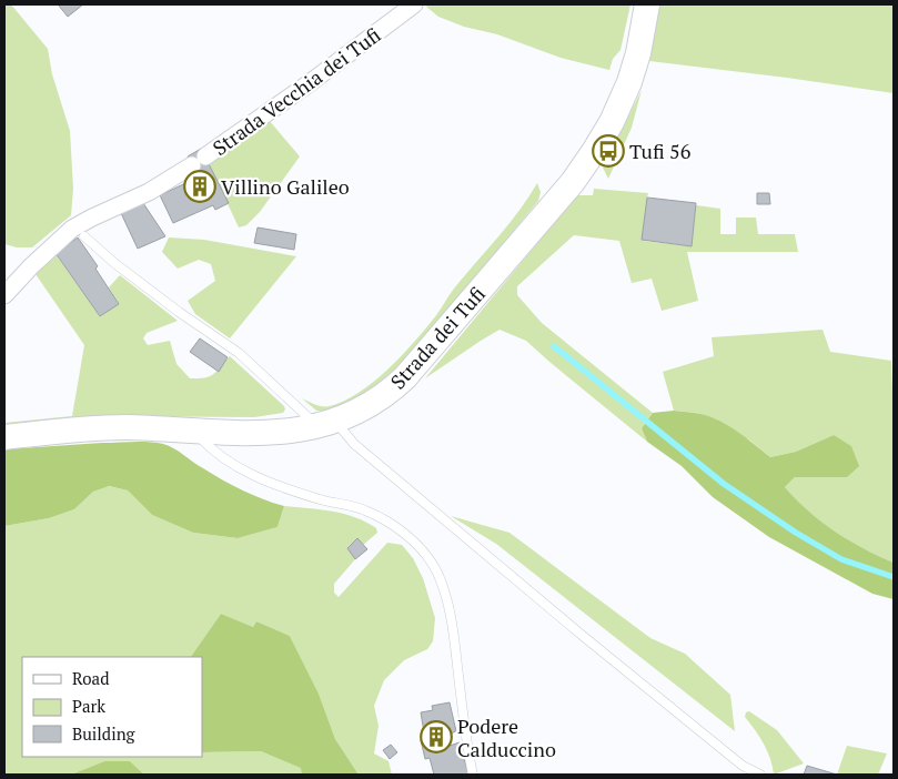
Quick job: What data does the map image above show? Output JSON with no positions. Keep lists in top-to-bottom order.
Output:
{
  "streets": {
    "street": ["Strada Vecchia dei Tufi", "Strada dei Tufi"]
  },
  "places": {
    "bus stop": ["Tufi 56"],
    "building": ["Villino Galileo", "Podere Calduccino"]
  },
  "legend": ["Road", "Park", "Building"]
}
